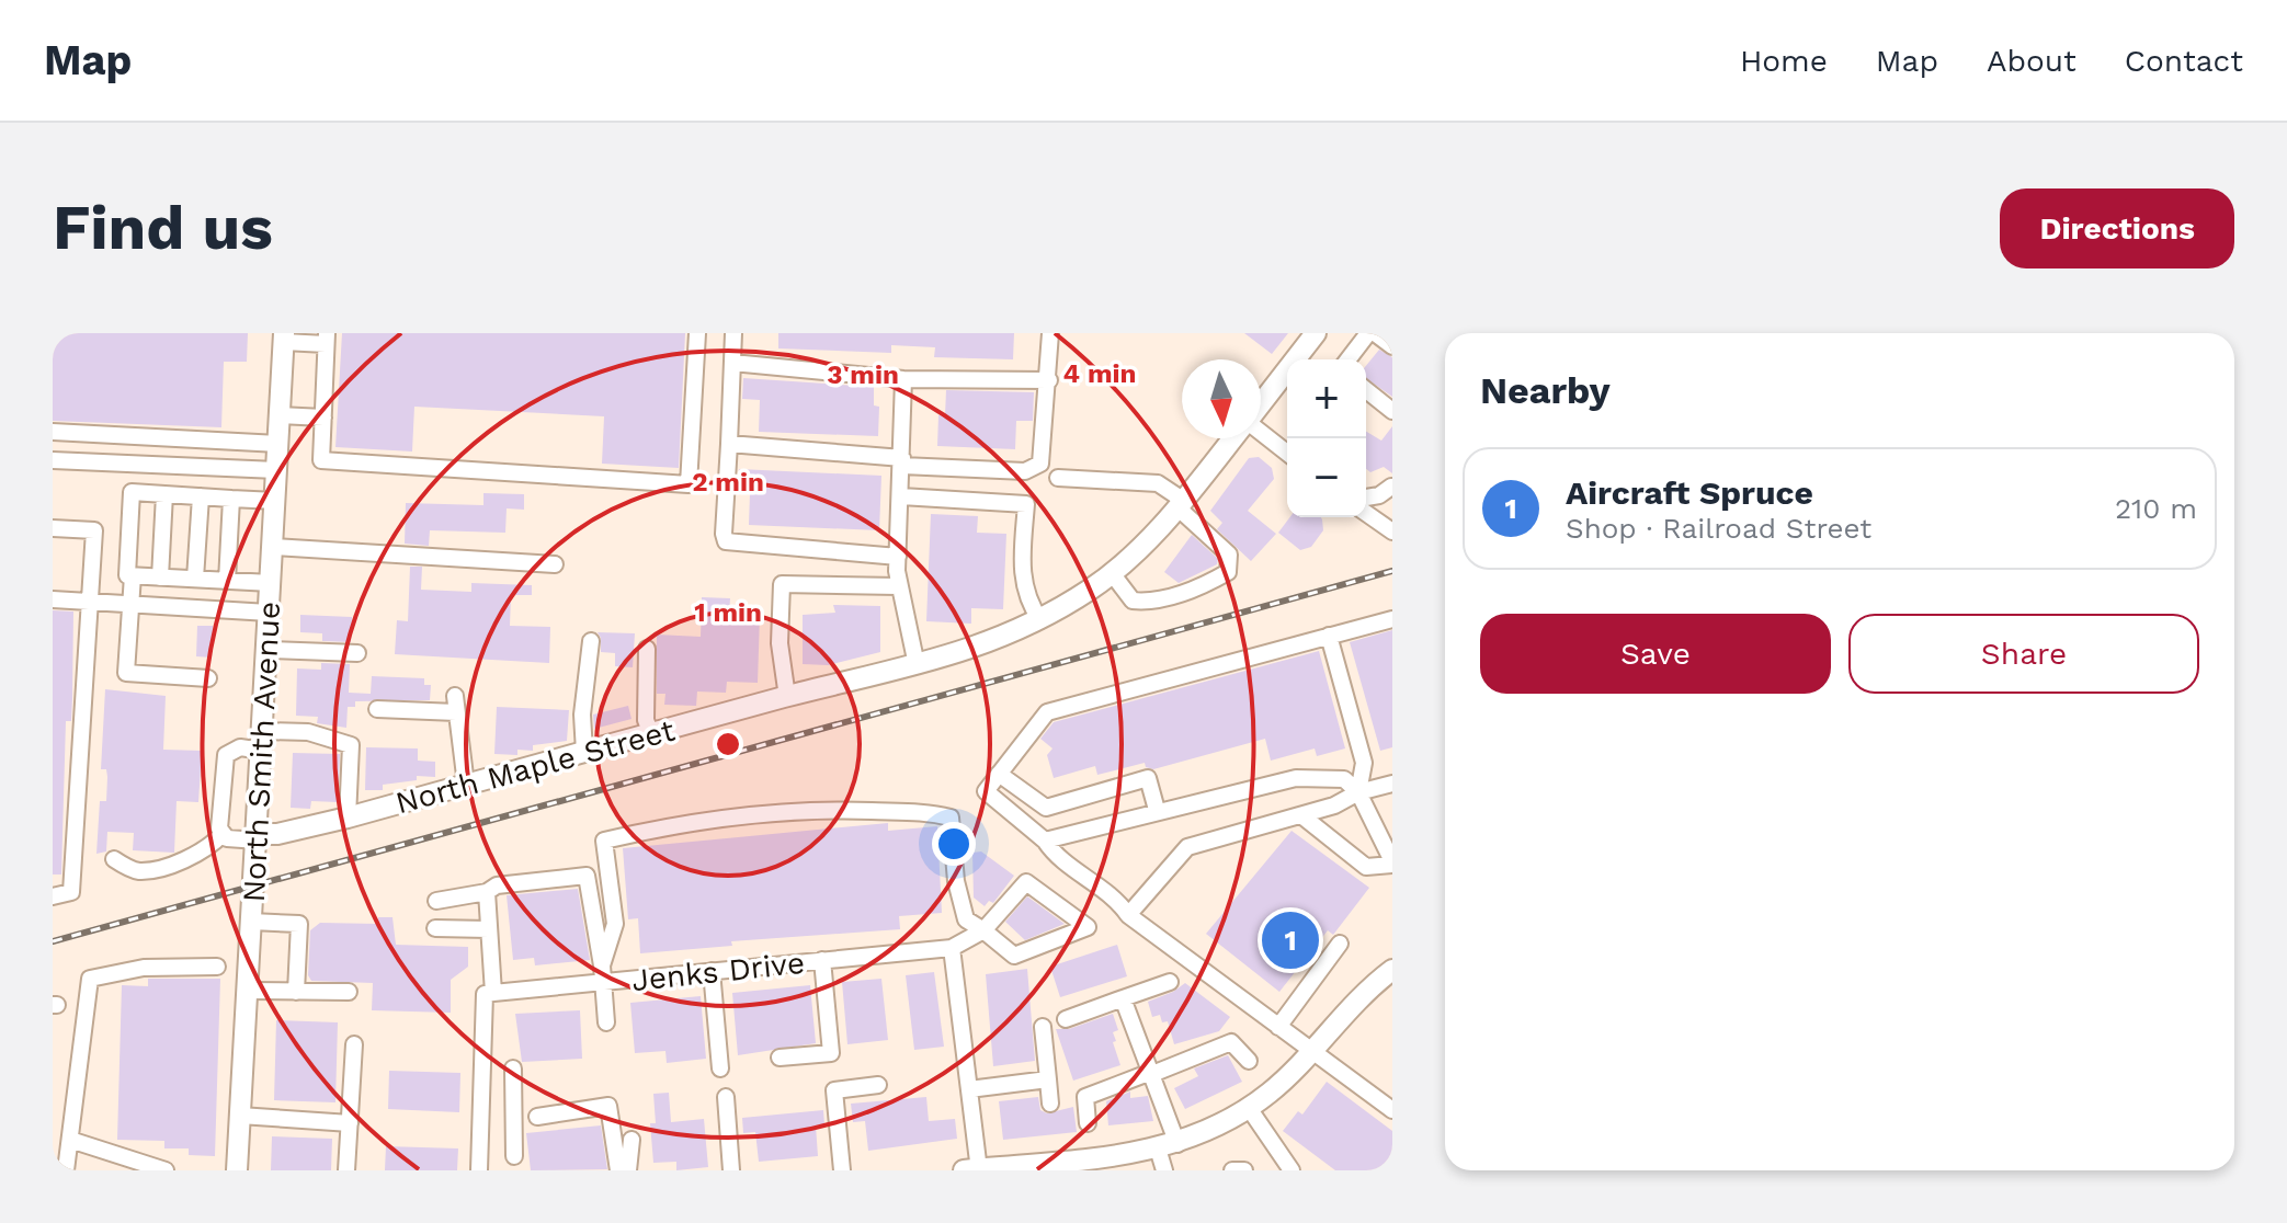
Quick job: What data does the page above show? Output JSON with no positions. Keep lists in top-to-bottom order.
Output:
{
  "streets": {
    "main road": ["North Smith Avenue", "North Maple Street"],
    "street": ["Jenks Drive"]
  },
  "crossings": [
    ["North Smith Avenue", "North Maple Street"]
  ],
  "north": "bottom",
  "page": {
    "header": "Map",
    "nav": [
      "Home",
      "Map",
      "About",
      "Contact"
    ],
    "buttons": [
      "Directions",
      ["Save", "Share"]
    ],
    "title": "Find us",
    "heading": "Nearby",
    "map_buttons": ["+", "−"],
    "list": [
      {
        "mark": "1",
        "name": "Aircraft Spruce",
        "note": "Shop · Railroad Street",
        "value": "210 m"
      }
    ],
    "pins": "1"
  },
  "rings": [
    "4 min",
    "3 min",
    "2 min",
    "1 min"
  ]
}
